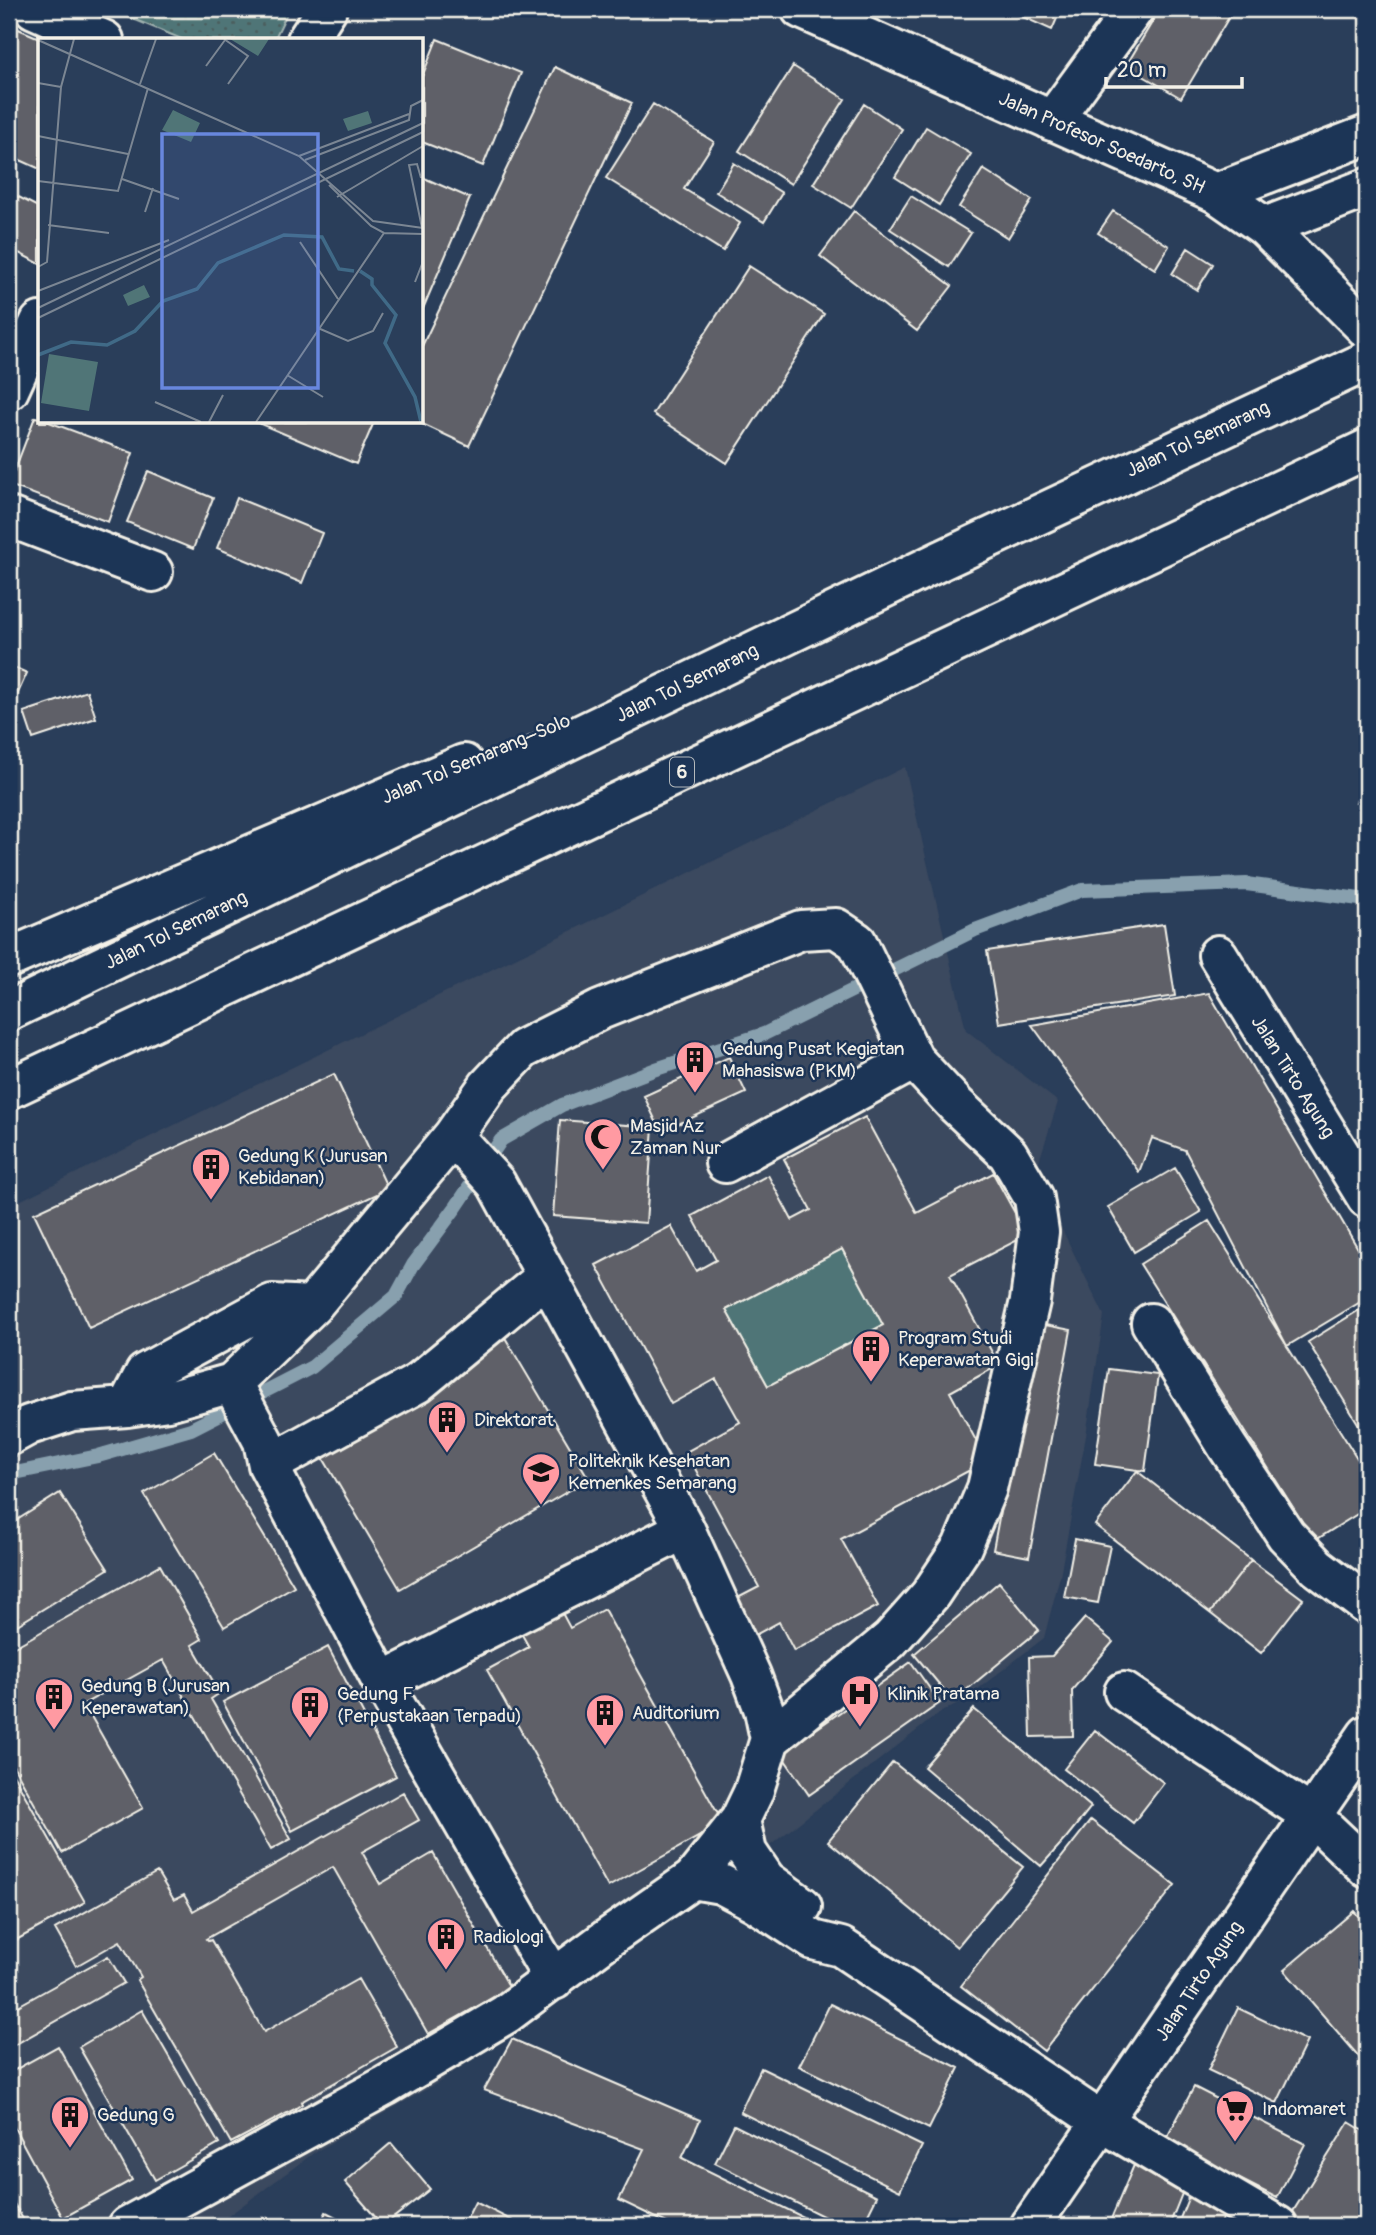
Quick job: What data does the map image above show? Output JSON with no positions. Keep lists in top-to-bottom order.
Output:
{
  "streets": {
    "main road": [
      "Jalan Profesor Soedarto, SH",
      "Jalan Tol Semarang",
      "Jalan Tol Semarang–Solo",
      "6",
      "Jalan Tirto Agung"
    ]
  },
  "crossings": [
    ["Jalan Tol Semarang", "Jalan Tol Semarang–Solo"]
  ],
  "places": {
    "building": [
      "Gedung Pusat Kegiatan Mahasiswa (PKM)",
      "Gedung K (Jurusan Kebidanan)",
      "Program Studi Keperawatan Gigi",
      "Direktorat",
      "Gedung B (Jurusan Keperawatan)",
      "Gedung F (Perpustakaan Terpadu)",
      "Auditorium",
      "Radiologi",
      "Gedung G"
    ],
    "mosque": ["Masjid Az Zaman Nur"],
    "school or university": ["Politeknik Kesehatan Kemenkes Semarang"],
    "hospital": ["Klinik Pratama"],
    "supermarket": ["Indomaret"]
  },
  "scale_bar": "20 m"
}
